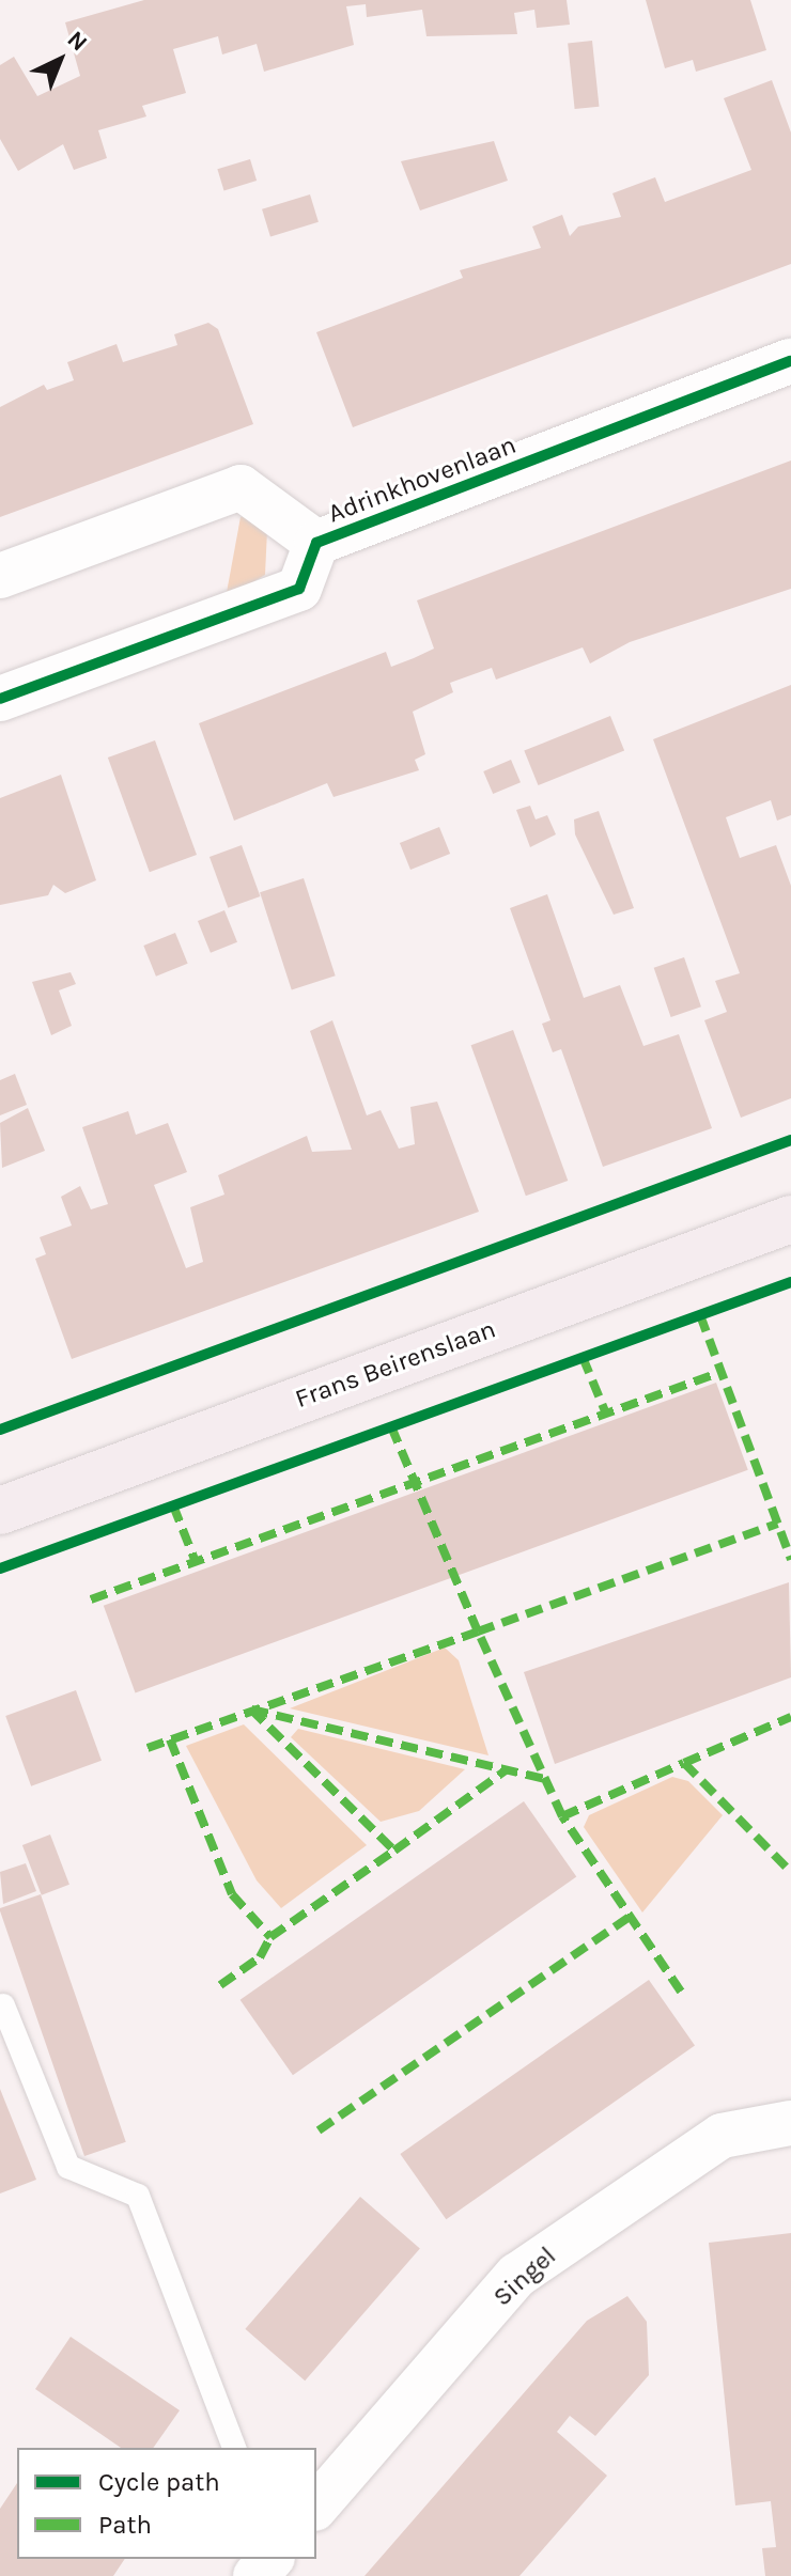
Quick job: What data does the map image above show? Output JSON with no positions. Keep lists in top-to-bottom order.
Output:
{
  "streets": {
    "main road": ["Frans Beirenslaan"],
    "street": ["Adrinkhovenlaan", "Singel"]
  },
  "legend": ["Cycle path", "Path"],
  "north": "top right"
}
